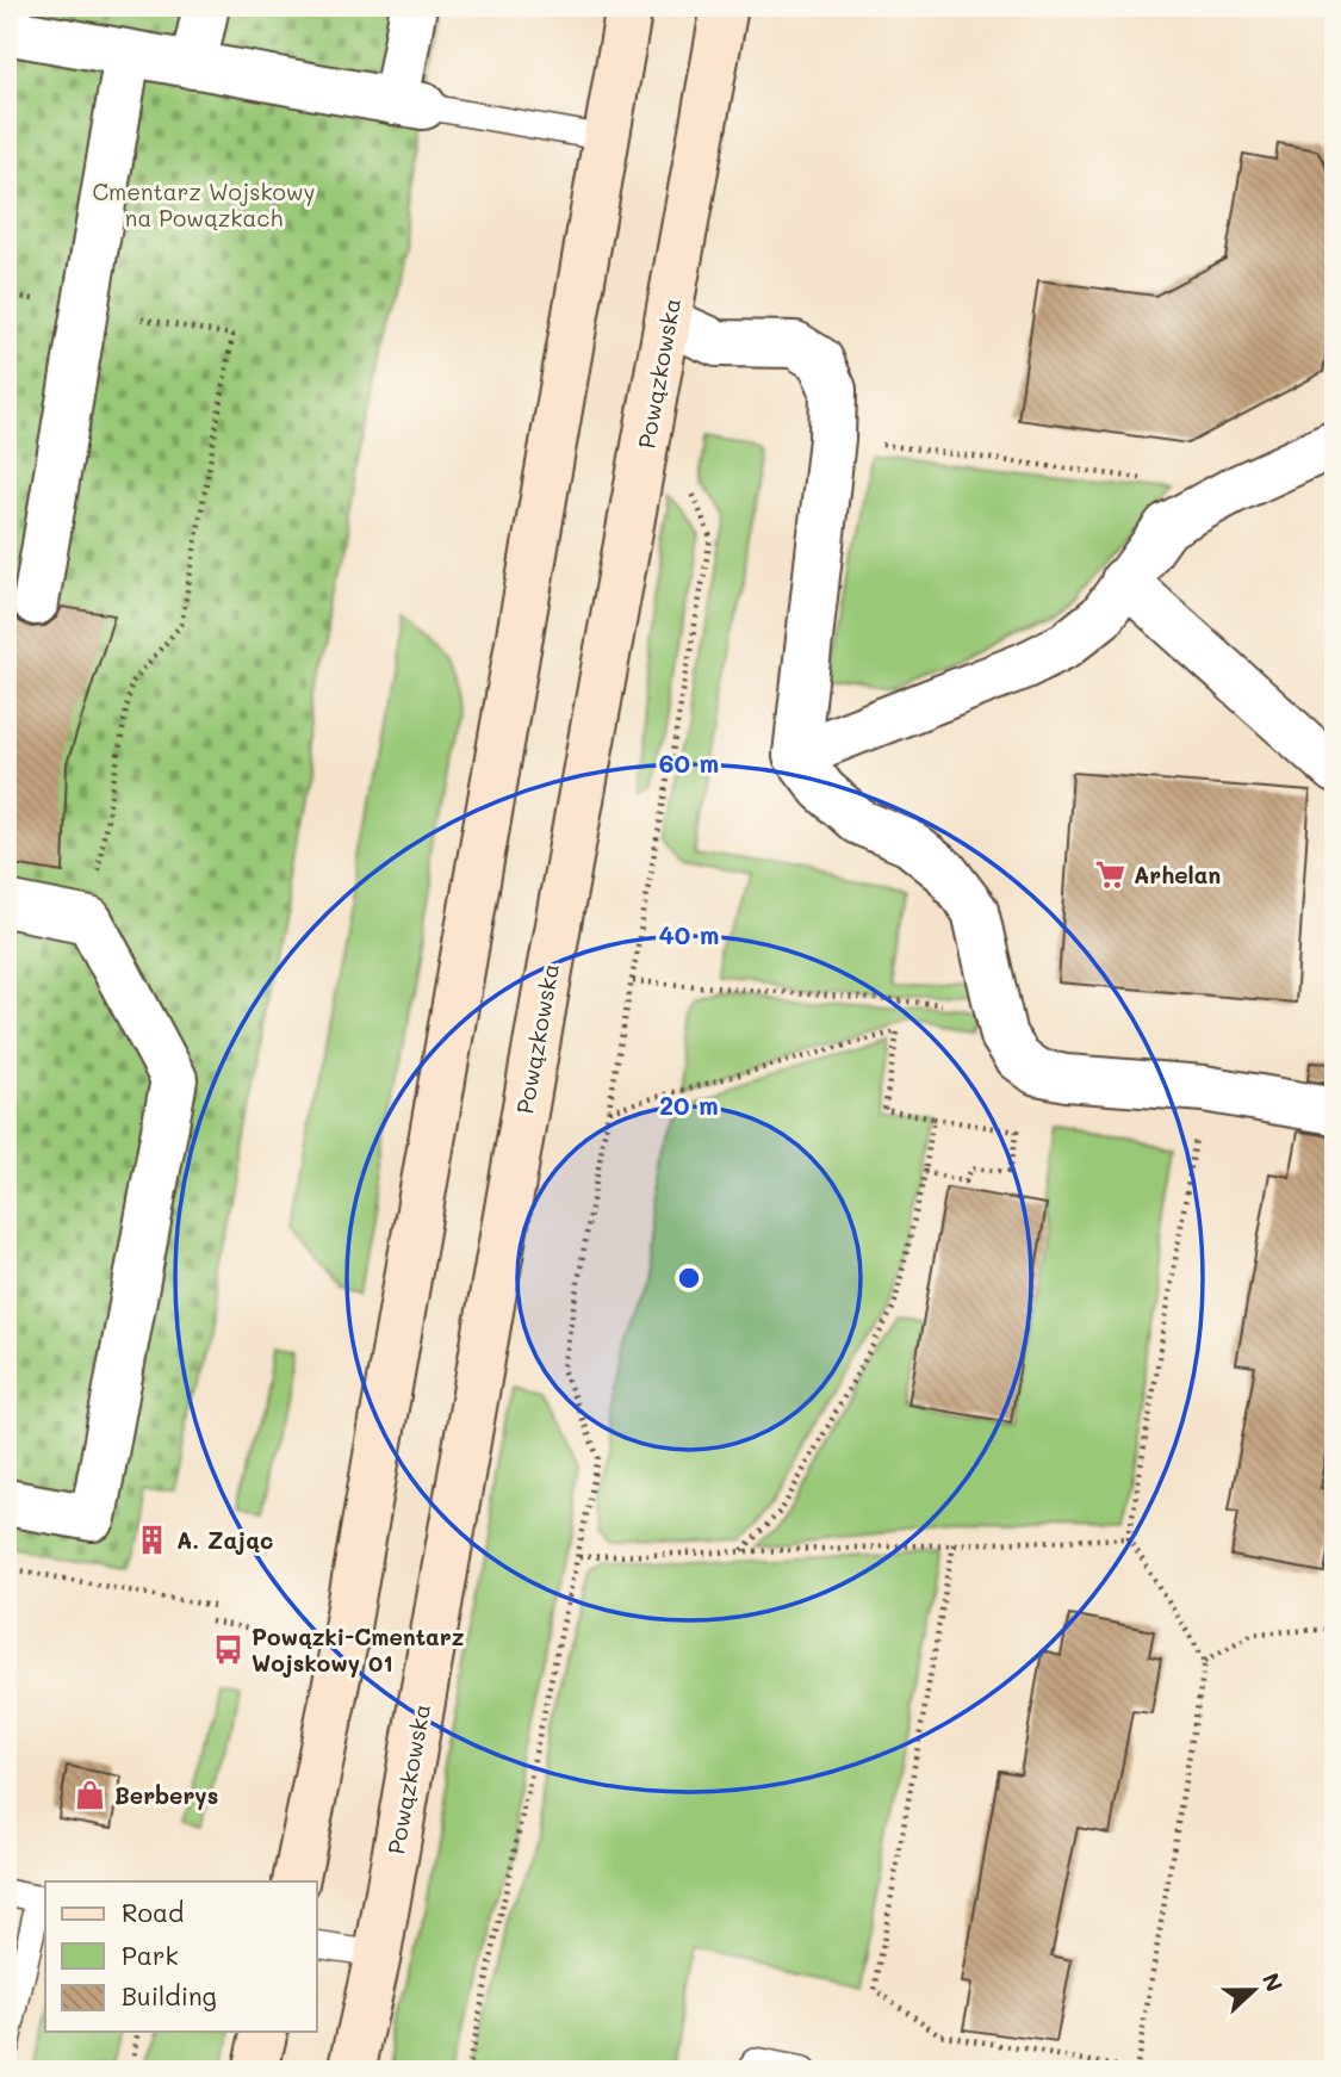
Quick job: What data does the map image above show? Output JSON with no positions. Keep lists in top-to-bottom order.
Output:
{
  "streets": {
    "main road": ["Powązkowska"]
  },
  "parks": ["Cmentarz Wojskowy na Powązkach"],
  "places": {
    "supermarket": ["Arhelan"],
    "building": ["A. Zając"],
    "bus stop": ["Powązki-Cmentarz Wojskowy 01"],
    "shop": ["Berberys"]
  },
  "legend": ["Road", "Park", "Building"],
  "north": "right",
  "rings": ["60 m", "40 m", "20 m"]
}
